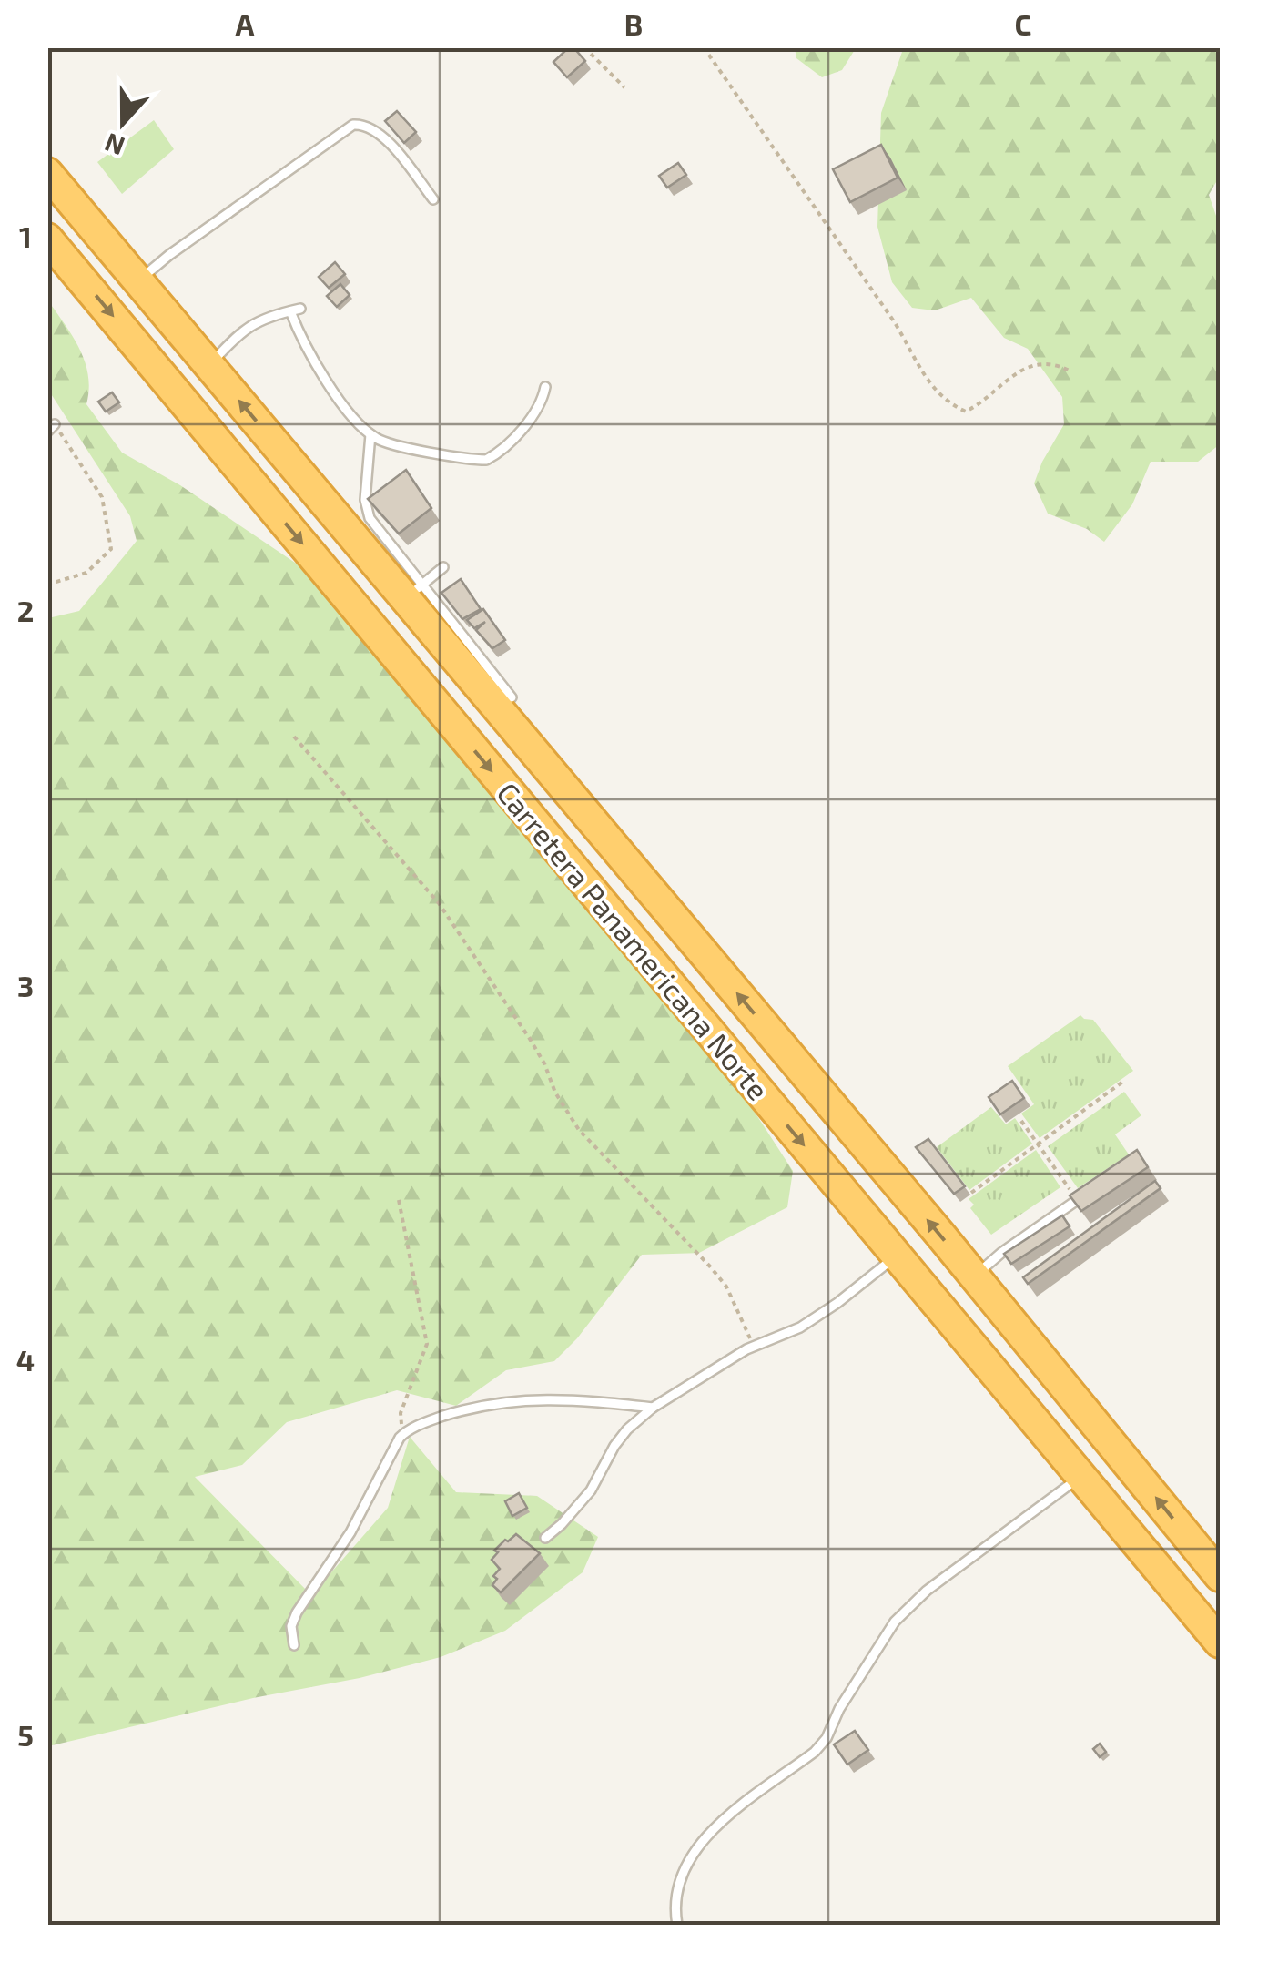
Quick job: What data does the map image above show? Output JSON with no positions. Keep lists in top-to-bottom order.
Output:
{
  "streets": {
    "highway": ["Carretera Panamericana Norte"]
  },
  "north": "bottom",
  "grid": {
    "columns": ["A", "B", "C"],
    "rows": [
      "1",
      "2",
      "3",
      "4",
      "5"
    ]
  }
}
